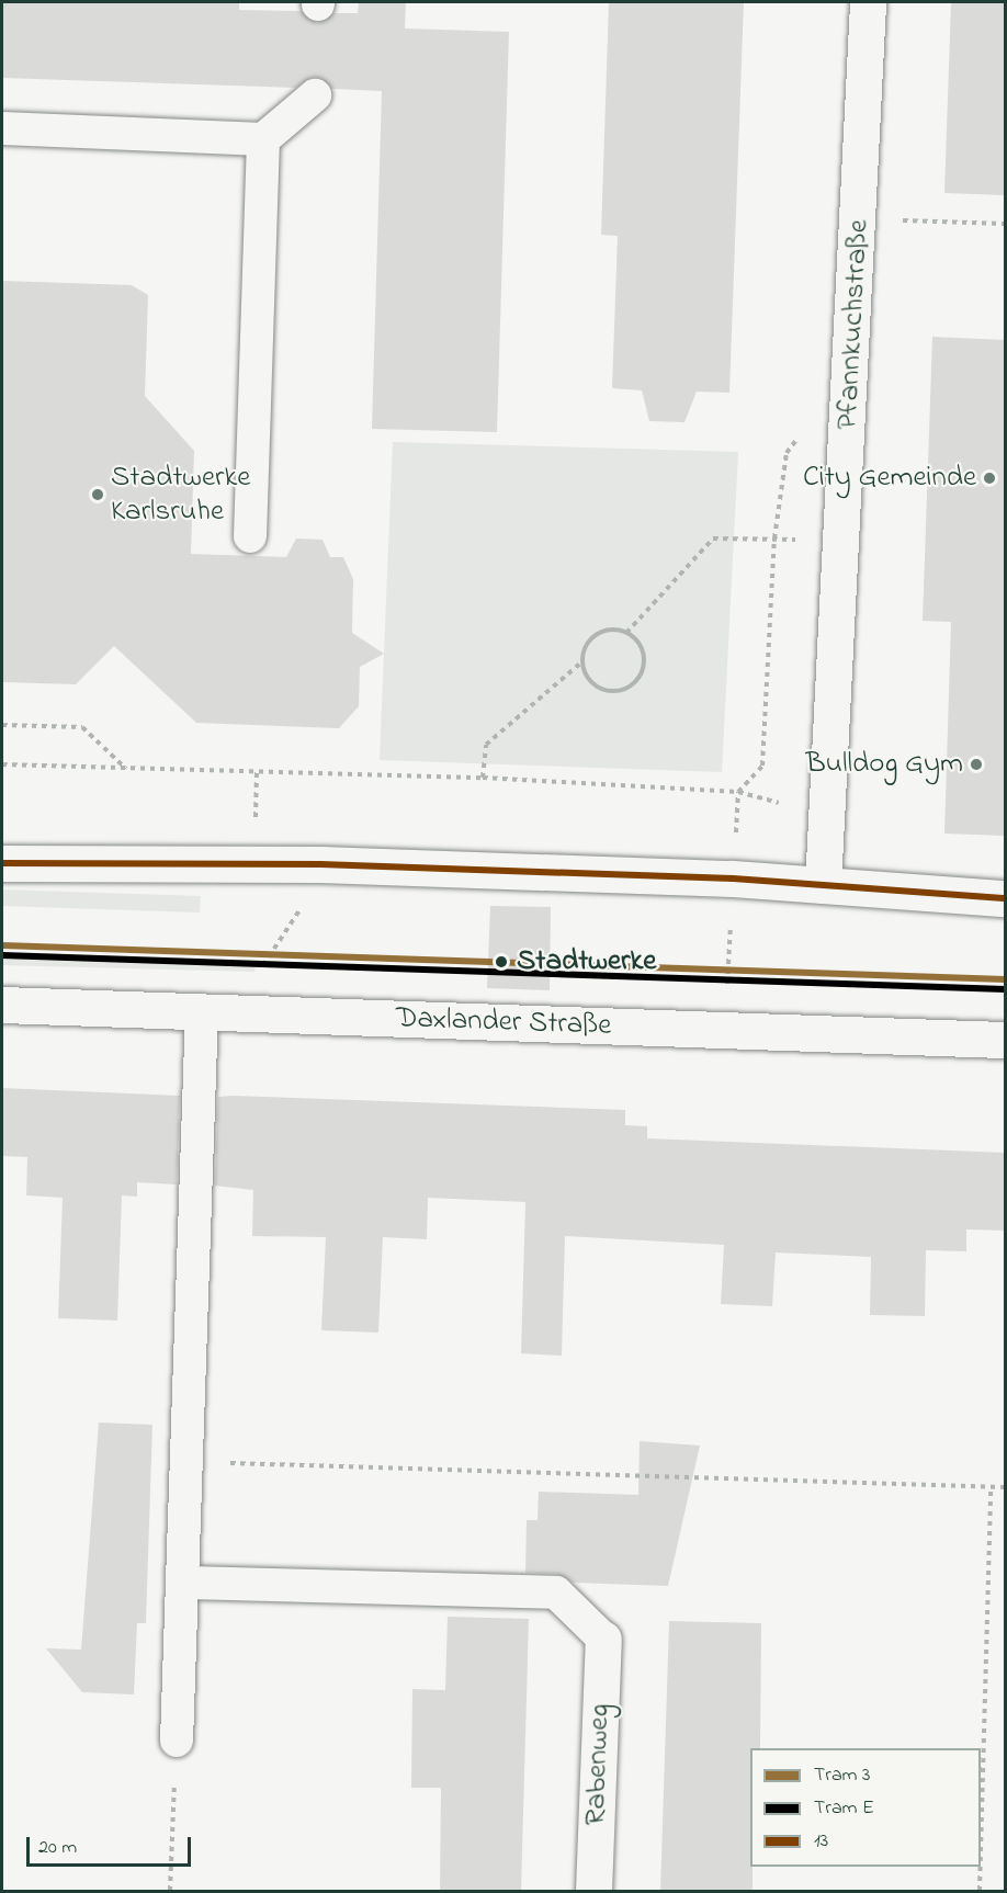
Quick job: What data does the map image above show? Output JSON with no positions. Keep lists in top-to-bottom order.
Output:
{
  "streets": {
    "street": ["Pfannkuchstraße", "Daxlander Straße", "Rabenweg"]
  },
  "places": [
    "City Gemeinde",
    "Stadtwerke Karlsruhe",
    "Bulldog Gym",
    "Stadtwerke"
  ],
  "lines": ["transit line 13", "tram line 3", "tram line E"],
  "legend": ["Tram 3", "Tram E", "13"],
  "scale_bar": "20 m"
}
